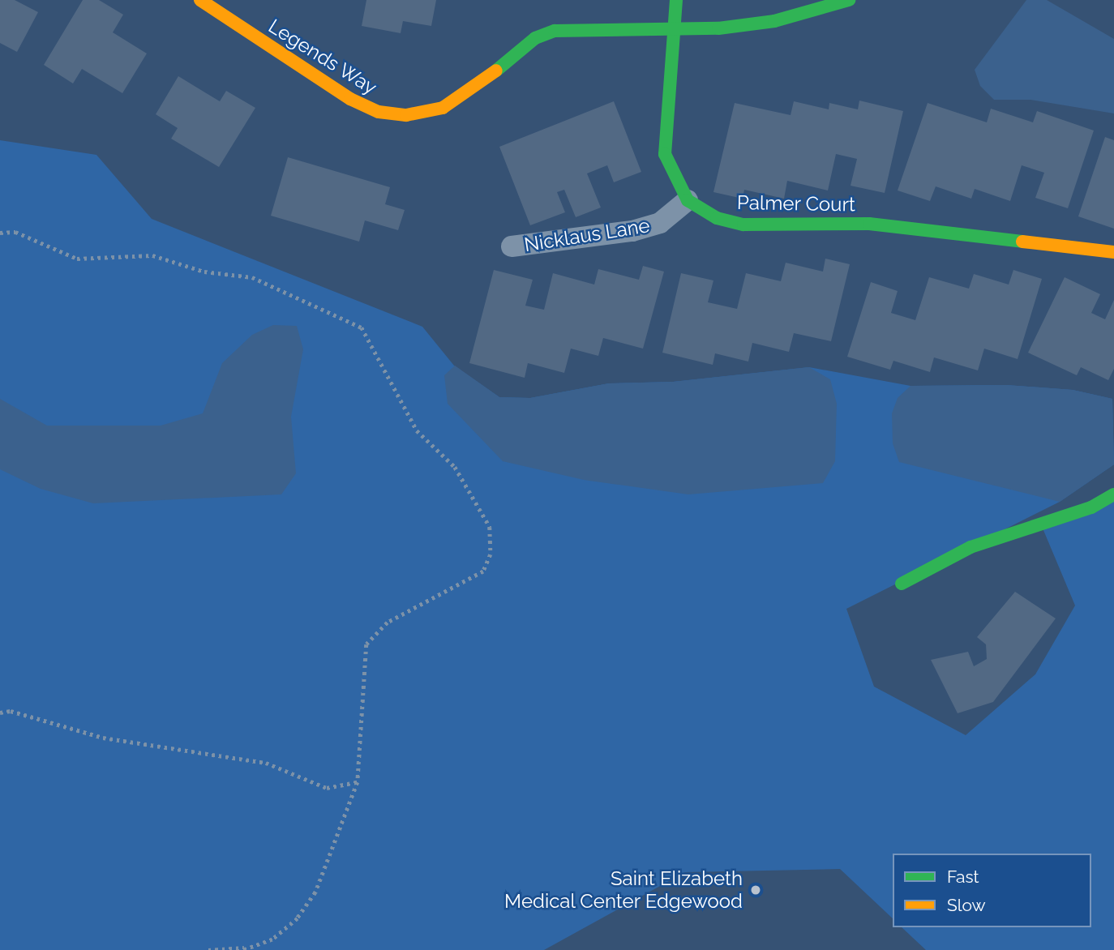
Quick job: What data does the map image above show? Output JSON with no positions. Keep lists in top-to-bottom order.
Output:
{
  "streets": {
    "street": ["Legends Way", "Palmer Court", "Nicklaus Lane"]
  },
  "crossings": [
    ["Legends Way", "Palmer Court"],
    ["Palmer Court", "Nicklaus Lane"]
  ],
  "places": ["Saint Elizabeth Medical Center Edgewood"],
  "legend": ["Fast", "Slow"]
}
